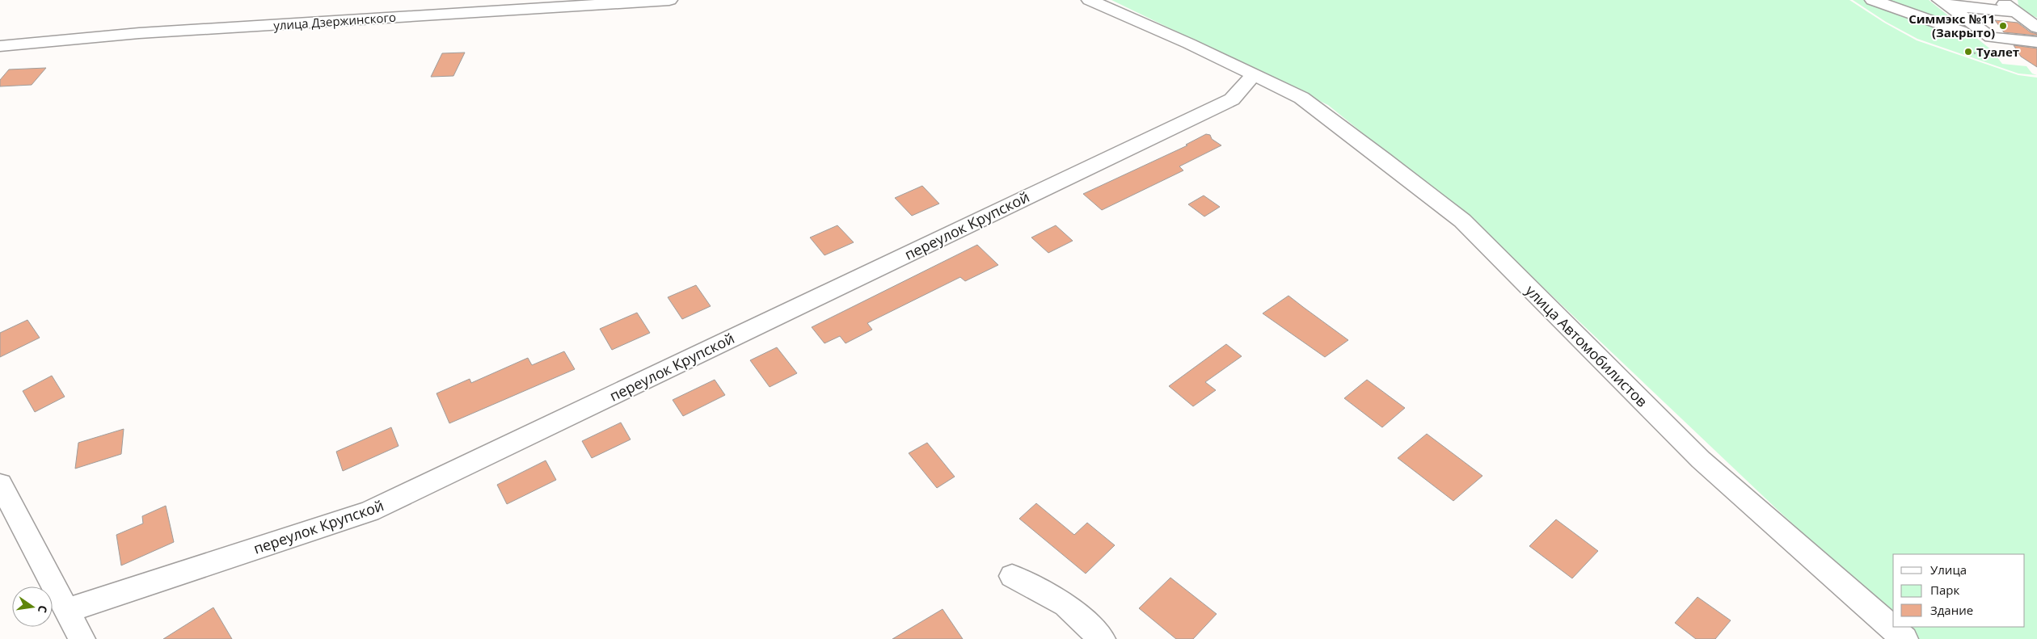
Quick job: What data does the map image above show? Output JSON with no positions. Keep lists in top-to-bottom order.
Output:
{
  "streets": {
    "street": ["улица Дзержинского", "переулок Крупской", "улица Автомобилистов"]
  },
  "crossings": [
    ["переулок Крупской", "улица Автомобилистов"]
  ],
  "places": ["Симмэкс №11 (Закрыто)", "Туалет"],
  "legend": ["Улица", "Парк", "Здание"],
  "north": "right"
}
